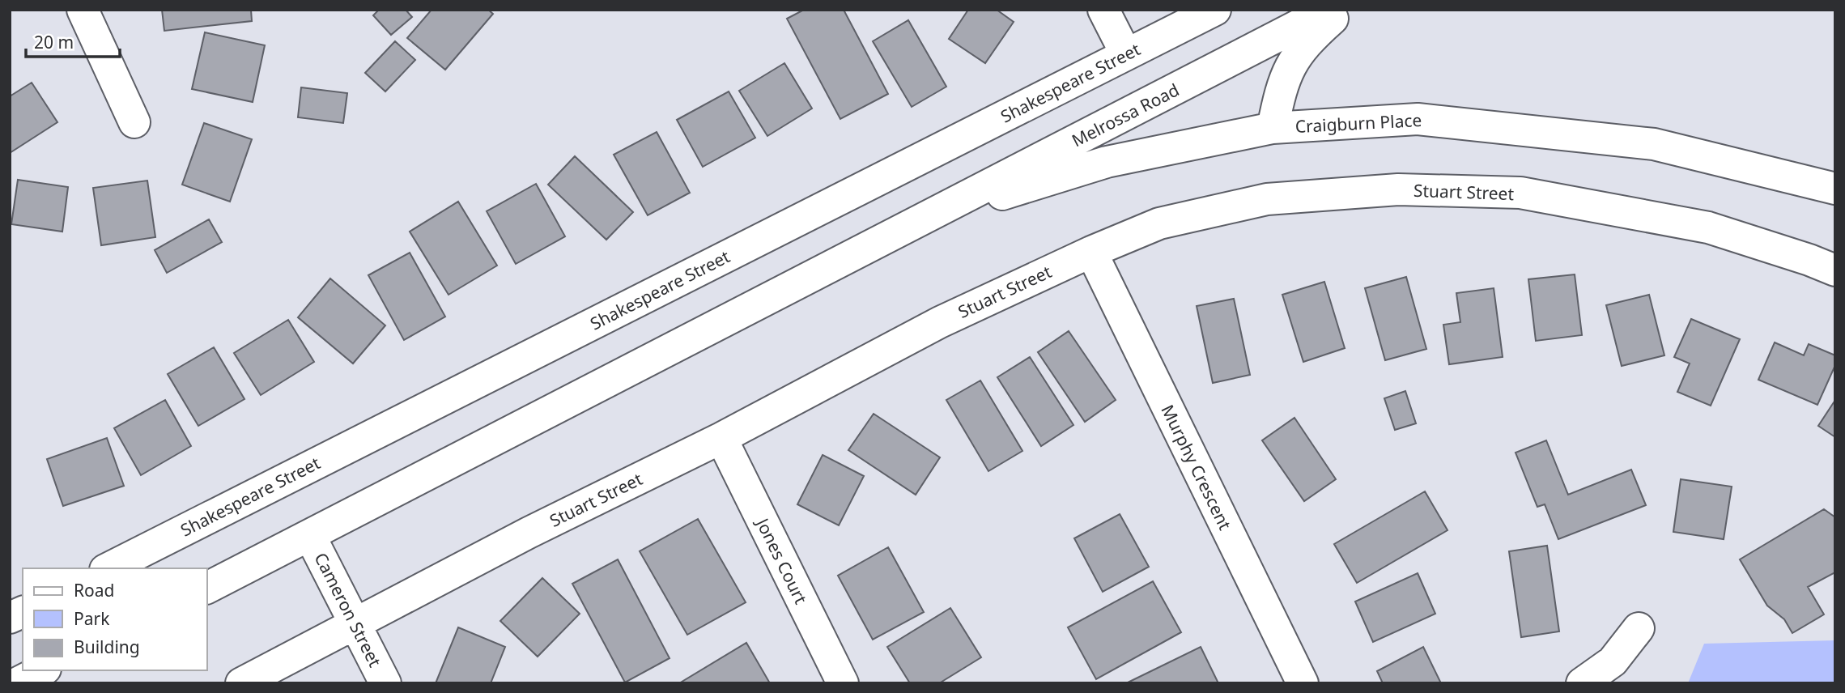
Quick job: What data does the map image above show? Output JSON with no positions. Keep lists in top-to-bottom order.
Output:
{
  "streets": {
    "street": [
      "Shakespeare Street",
      "Melrossa Road",
      "Craigburn Place",
      "Stuart Street",
      "Murphy Crescent",
      "Jones Court",
      "Cameron Street"
    ]
  },
  "crossings": [
    ["Melrossa Road", "Craigburn Place"],
    ["Stuart Street", "Murphy Crescent"],
    ["Stuart Street", "Jones Court"],
    ["Stuart Street", "Cameron Street"]
  ],
  "legend": ["Road", "Park", "Building"],
  "scale_bar": "20 m"
}
